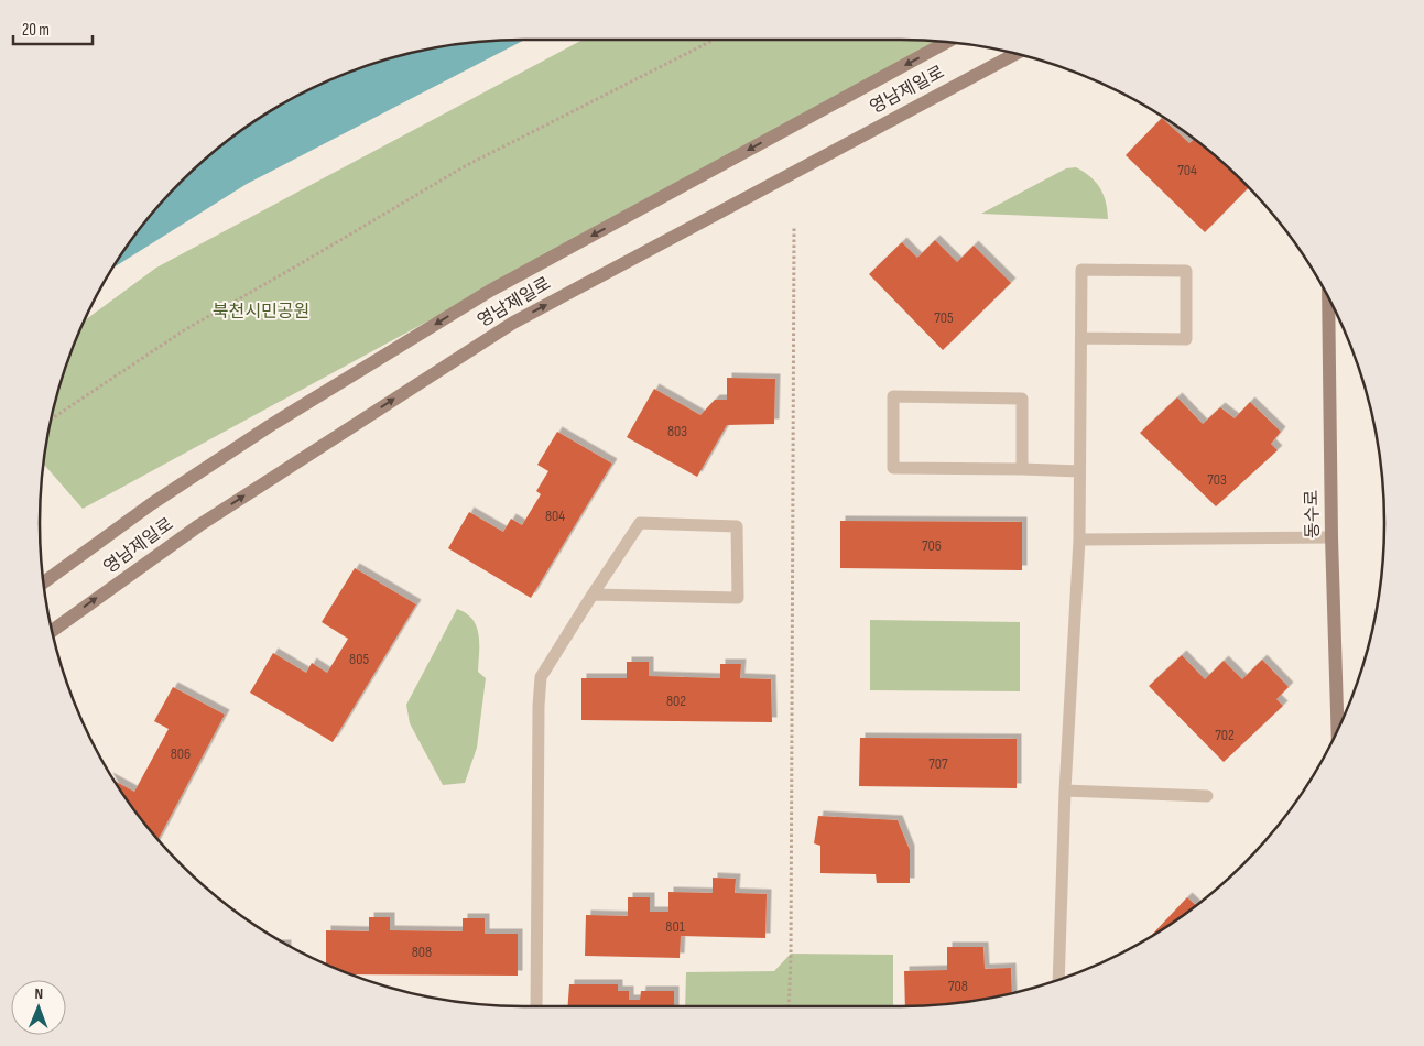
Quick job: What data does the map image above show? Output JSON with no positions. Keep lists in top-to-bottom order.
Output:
{
  "streets": {
    "street": ["영남제일로", "동수로"]
  },
  "parks": ["북천시민공원"],
  "house_numbers": [
    "704",
    "705",
    "803",
    "703",
    "804",
    "706",
    "805",
    "802",
    "702",
    "806",
    "707",
    "801",
    "808",
    "708"
  ],
  "scale_bar": "20 m",
  "north": "top"
}
